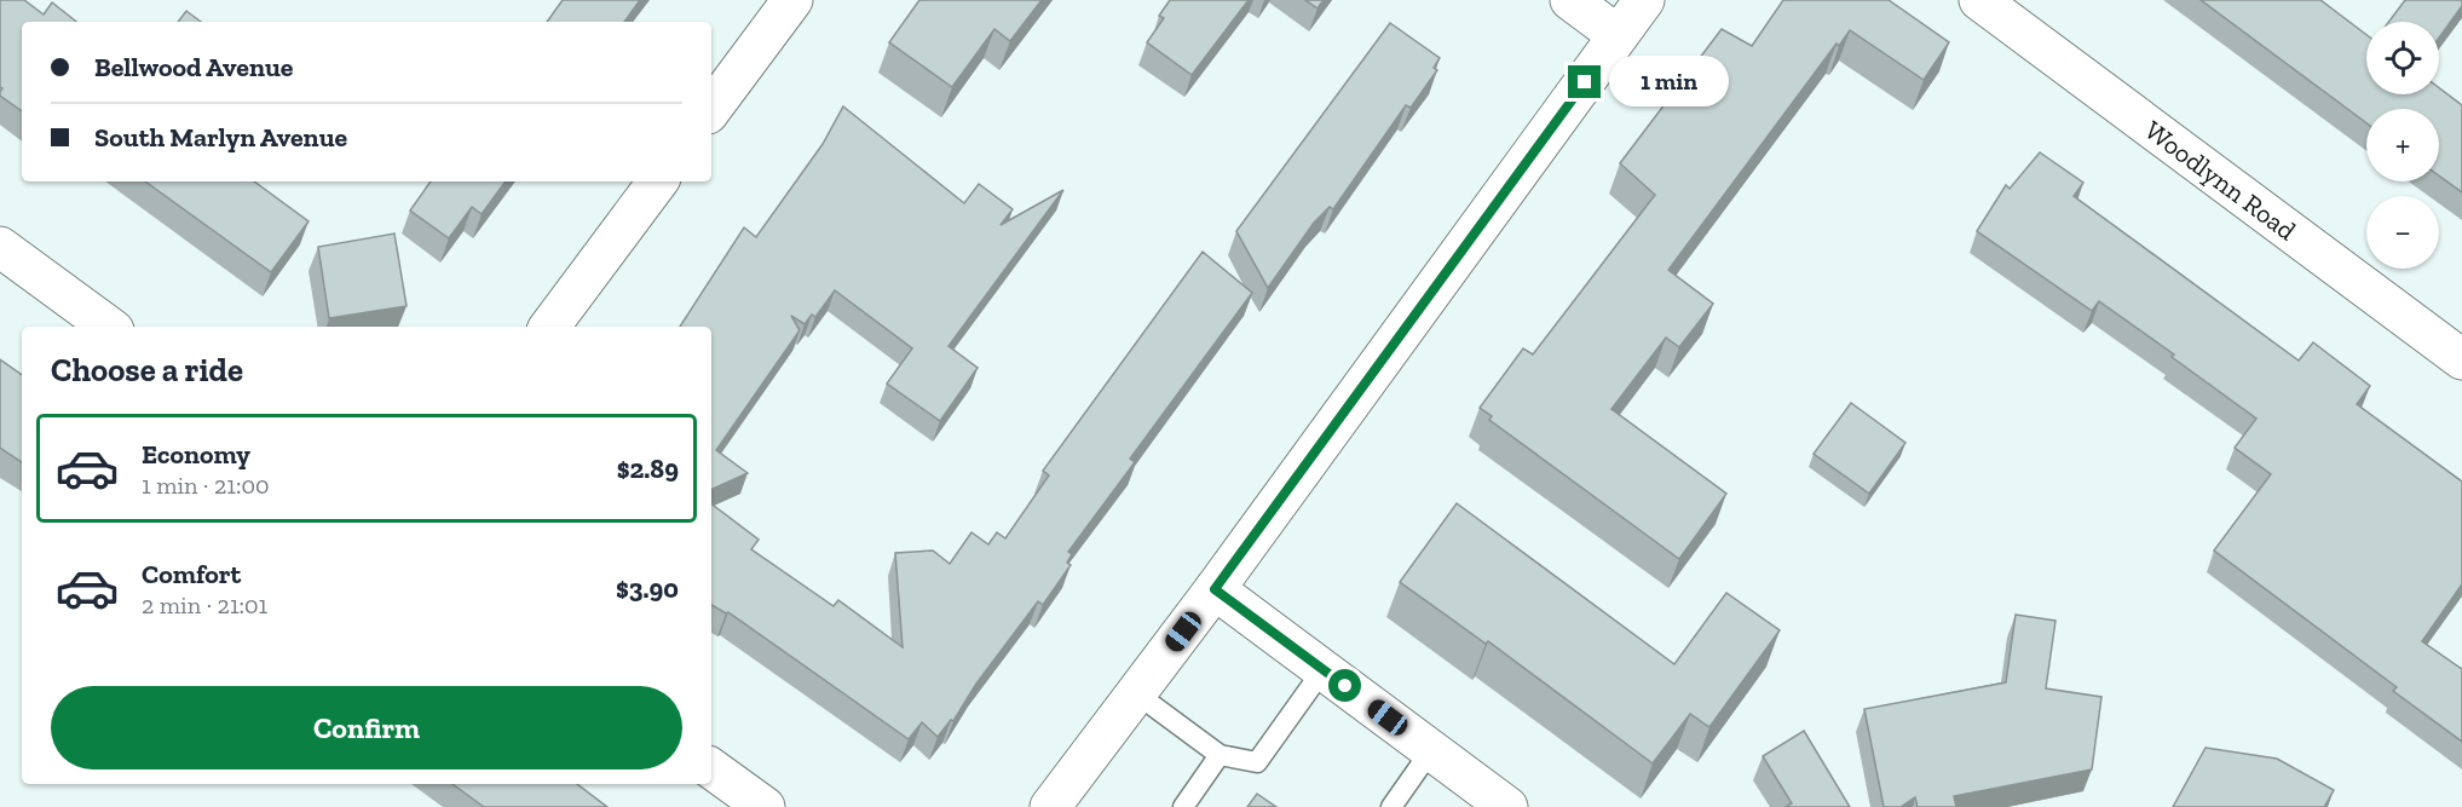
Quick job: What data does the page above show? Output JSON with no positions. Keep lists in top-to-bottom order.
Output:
{
  "streets": {
    "street": ["Woodlynn Road"]
  },
  "page": {
    "map_buttons": ["+", "−"],
    "banner": ["Bellwood Avenue", "South Marlyn Avenue"],
    "bubble": "1 min",
    "heading": "Choose a ride",
    "list": [
      {
        "name": "Economy",
        "note": "1 min · 21:00",
        "value": "$2.89"
      },
      {
        "name": "Comfort",
        "note": "2 min · 21:01",
        "value": "$3.90"
      }
    ],
    "buttons": "Confirm"
  }
}
